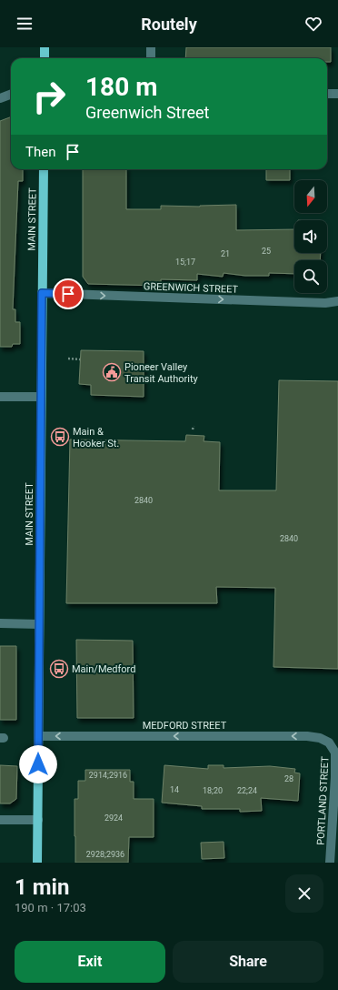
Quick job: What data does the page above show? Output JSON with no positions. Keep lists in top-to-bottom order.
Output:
{
  "streets": {
    "main road": ["MAIN STREET"],
    "street": ["GREENWICH STREET", "MEDFORD STREET", "PORTLAND STREET"]
  },
  "crossings": [
    ["MAIN STREET", "GREENWICH STREET"],
    ["MAIN STREET", "MEDFORD STREET"],
    ["MEDFORD STREET", "PORTLAND STREET"]
  ],
  "one_way": ["GREENWICH STREET", "MEDFORD STREET"],
  "places": {
    "public building": ["Pioneer Valley Transit Authority"],
    "bus stop": ["Main & Hooker St.", "Main/Medford"]
  },
  "house_numbers": [
    "25",
    "21",
    "15;17",
    "2840",
    "2840",
    "2914;2916",
    "28",
    "14",
    "18;20",
    "22;24",
    "2924",
    "2928;2936"
  ],
  "north": "bottom",
  "page": {
    "header": "Routely",
    "turn": ["180 m", "Greenwich Street"],
    "then": "Then",
    "heading": ["1 min", "190 m · 17:03"],
    "buttons": ["Exit", "Share"]
  }
}
